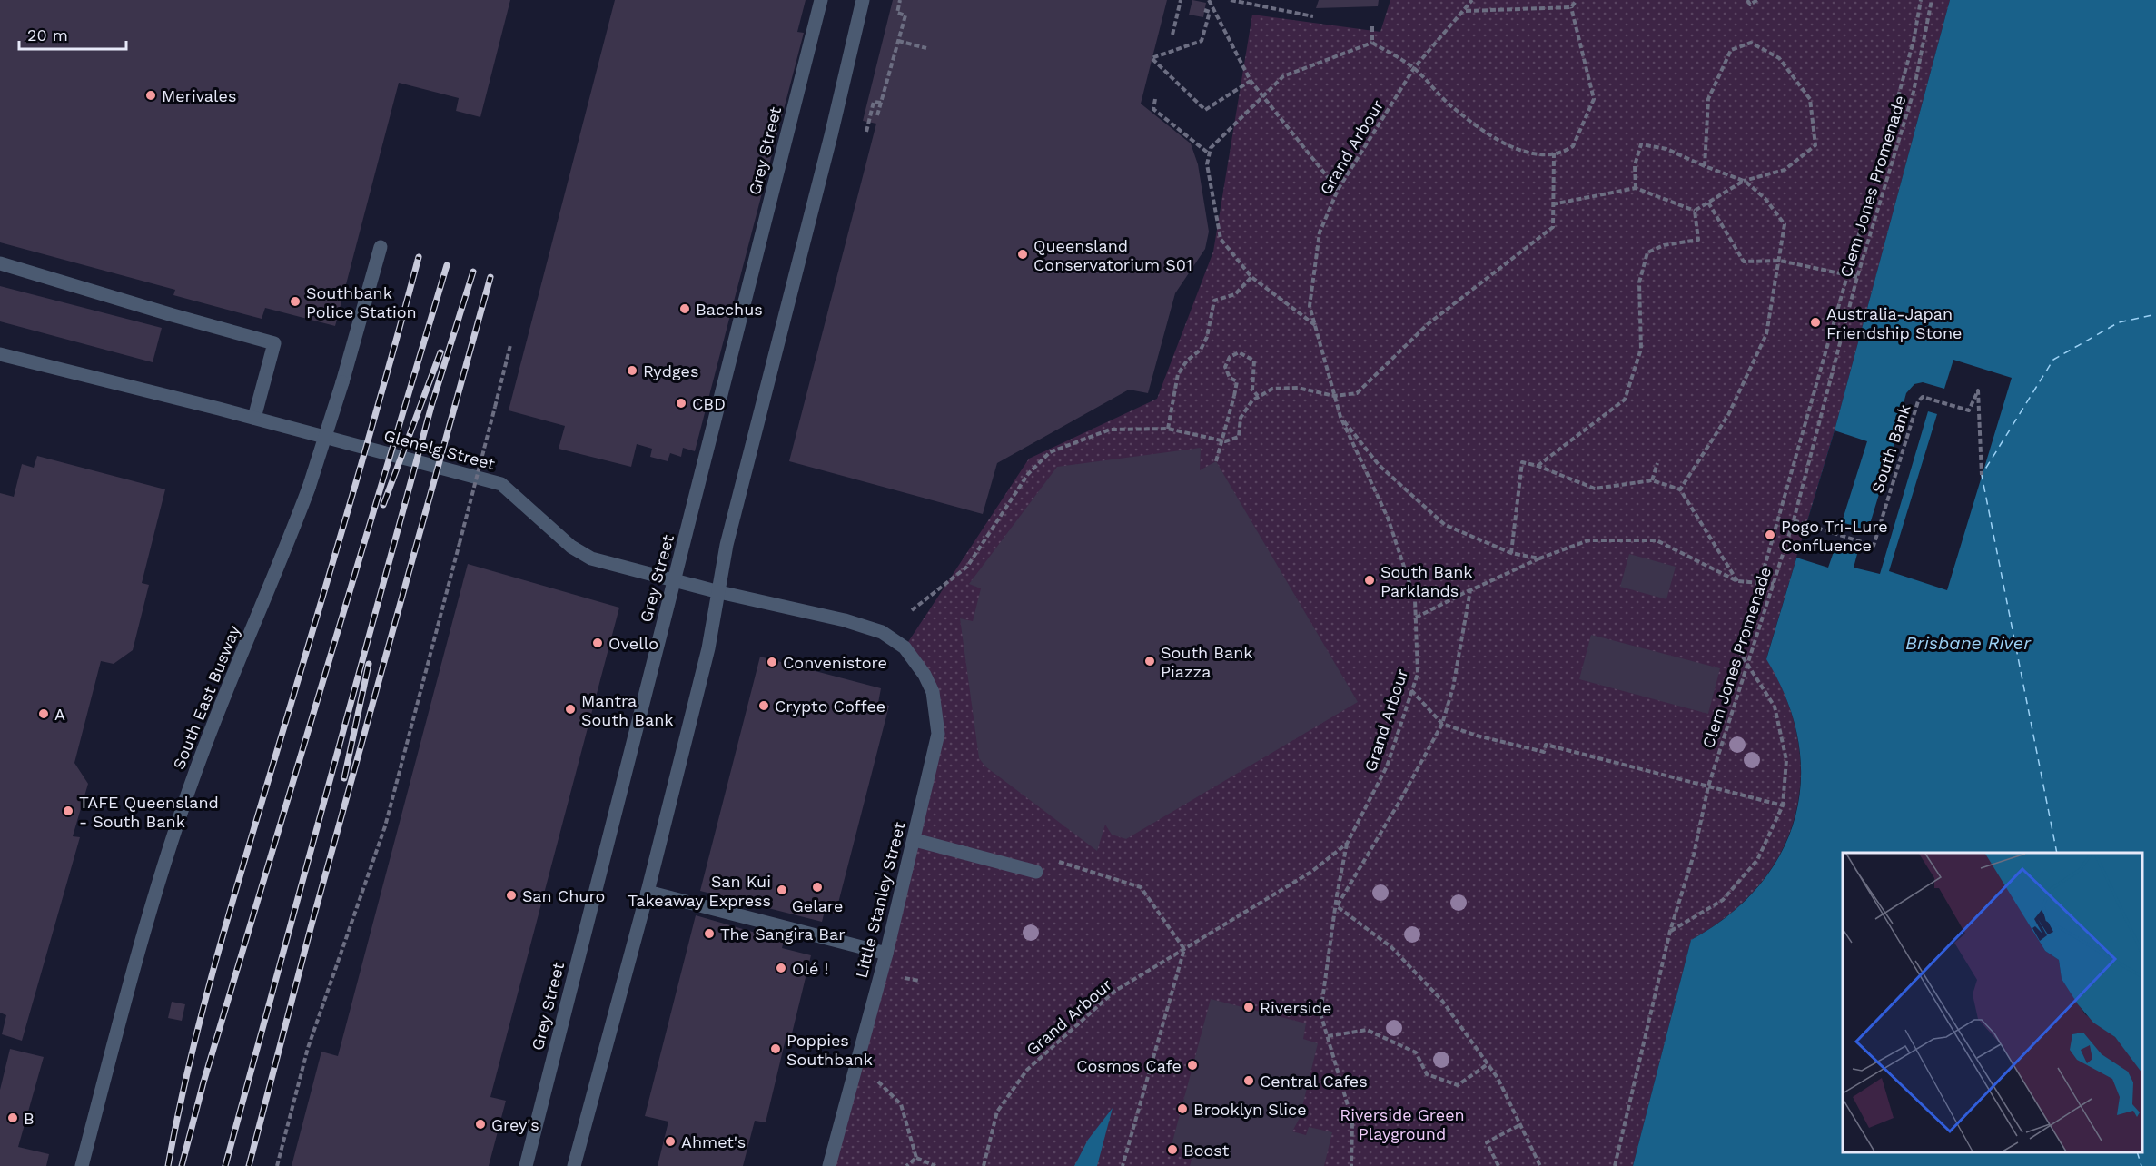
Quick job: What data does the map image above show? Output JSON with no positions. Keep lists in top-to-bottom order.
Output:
{
  "streets": {
    "street": [
      "Grey Street",
      "Glenelg Street",
      "South East Busway",
      "Little Stanley Street"
    ],
    "path": ["Grand Arbour", "Clem Jones Promenade", "South Bank"]
  },
  "crossings": [
    ["Grey Street", "Glenelg Street"],
    ["Clem Jones Promenade", "South Bank"],
    ["Glenelg Street", "Little Stanley Street"]
  ],
  "water": ["Brisbane River"],
  "parks": ["Riverside Green Playground"],
  "places": [
    "Merivales",
    "Queensland Conservatorium S01",
    "Southbank Police Station",
    "Bacchus",
    "Australia-Japan Friendship Stone",
    "Rydges",
    "CBD",
    "Pogo Tri-Lure Confluence",
    "South Bank Parklands",
    "Ovello",
    "South Bank Piazza",
    "Convenistore",
    "Crypto Coffee",
    "Mantra South Bank",
    "A",
    "TAFE Queensland - South Bank",
    "Gelare",
    "San Kui Takeaway Express",
    "San Churo",
    "The Sangira Bar",
    "Olé !",
    "Riverside",
    "Poppies Southbank",
    "Cosmos Cafe",
    "Central Cafes",
    "Brooklyn Slice",
    "B",
    "Grey's",
    "Ahmet's",
    "Boost"
  ],
  "scale_bar": "20 m"
}
